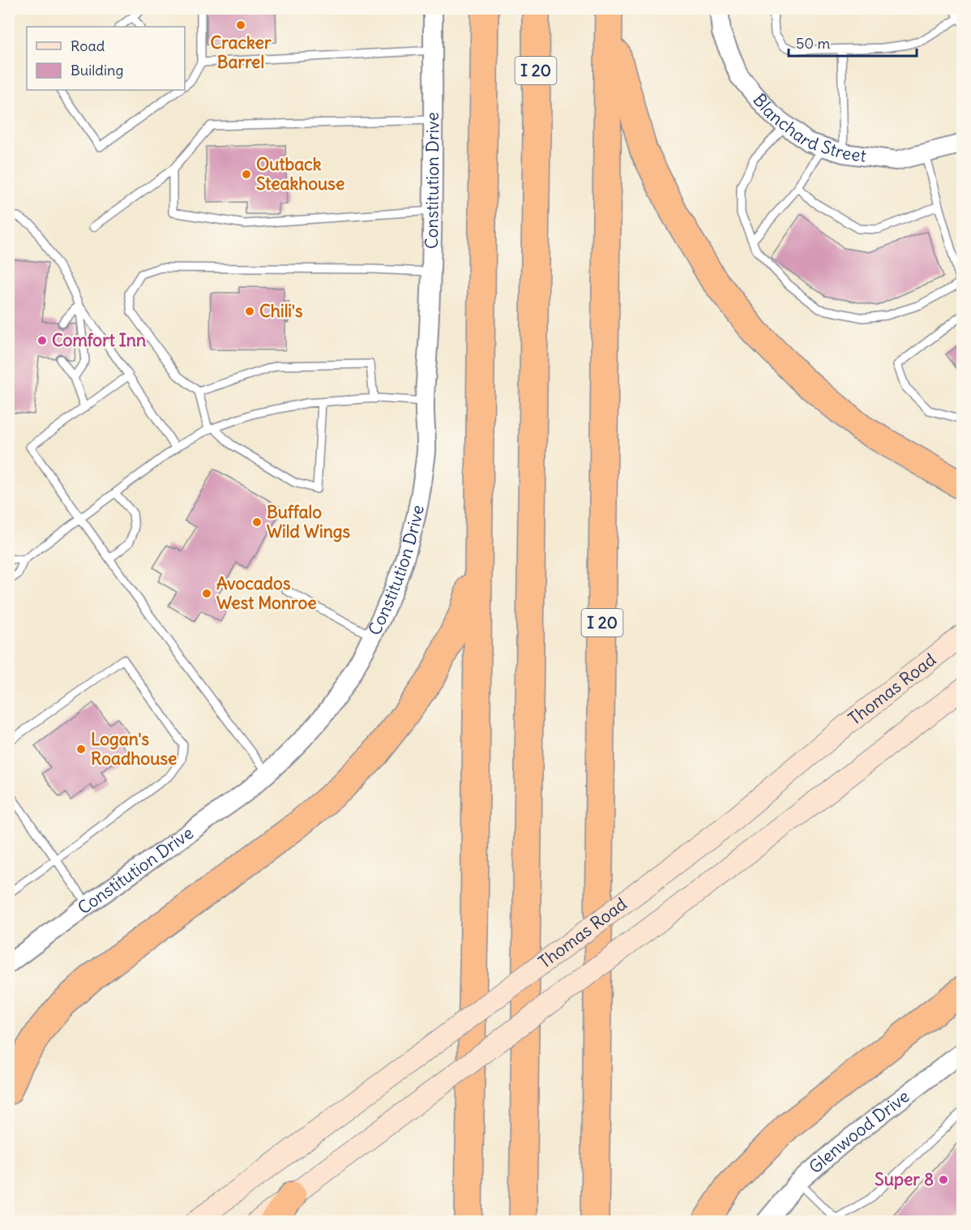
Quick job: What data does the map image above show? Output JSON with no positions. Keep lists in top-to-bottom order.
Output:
{
  "streets": {
    "highway": ["I 20"],
    "main road": ["Thomas Road"],
    "street": ["Blanchard Street", "Constitution Drive", "Glenwood Drive"]
  },
  "places": [
    "Cracker Barrel",
    "Outback Steakhouse",
    "Chili's",
    "Comfort Inn",
    "Buffalo Wild Wings",
    "Avocados West Monroe",
    "Logan's Roadhouse",
    "Super 8"
  ],
  "legend": ["Road", "Building"],
  "scale_bar": "50 m"
}
